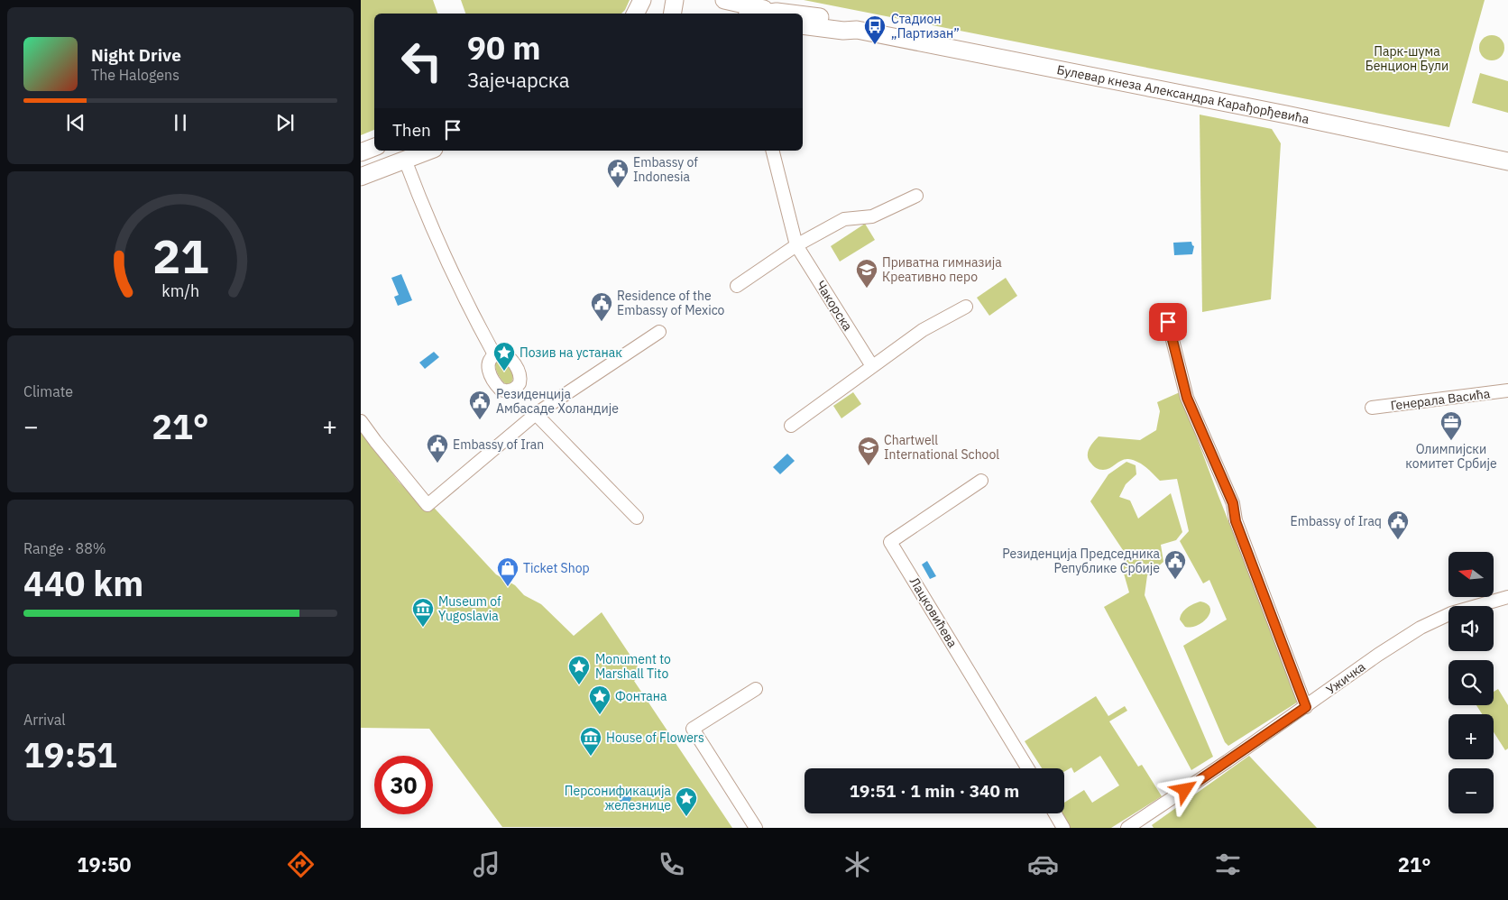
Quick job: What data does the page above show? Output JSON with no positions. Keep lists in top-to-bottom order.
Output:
{
  "streets": {
    "main road": ["Булевар кнеза Александра Карађорђевића"],
    "street": [
      "Чакорска",
      "Генерала Васића",
      "Лацковићева",
      "Ужичка"
    ]
  },
  "parks": ["Парк-шума Бенцион Були"],
  "places": {
    "bus stop": ["Стадион „Партизан”"],
    "public building": [
      "Embassy of Indonesia",
      "Residence of the Embassy of Mexico",
      "Резиденција Амбасаде Холандије",
      "Embassy of Iran",
      "Embassy of Iraq",
      "Резиденција Председника Републике Србије"
    ],
    "school or university": ["Приватна гимназија Креативно перо", "Chartwell International School"],
    "place": [
      "Позив на устанак",
      "Monument to Marshall Tito",
      "Фонтана",
      "Персонификација железнице"
    ],
    "office": ["Олимпијски комитет Србије"],
    "shop": ["Ticket Shop"],
    "museum": ["Museum of Yugoslavia", "House of Flowers"]
  },
  "north": "left",
  "page": {
    "turn": ["90 m", "Зајечарска"],
    "song": ["Night Drive", "The Halogens"],
    "then": "Then",
    "tile": [
      "Climate",
      ["Range · 88%", "440 km"],
      ["Arrival", "19:51"]
    ],
    "heat": ["−", "21°", "+"],
    "map_buttons": ["+", "−"],
    "limit": "30",
    "trip": "19:51 · 1 min · 340 m",
    "tabs": ["19:50", "21°"],
    "gauge": ["21", "km/h"]
  }
}
